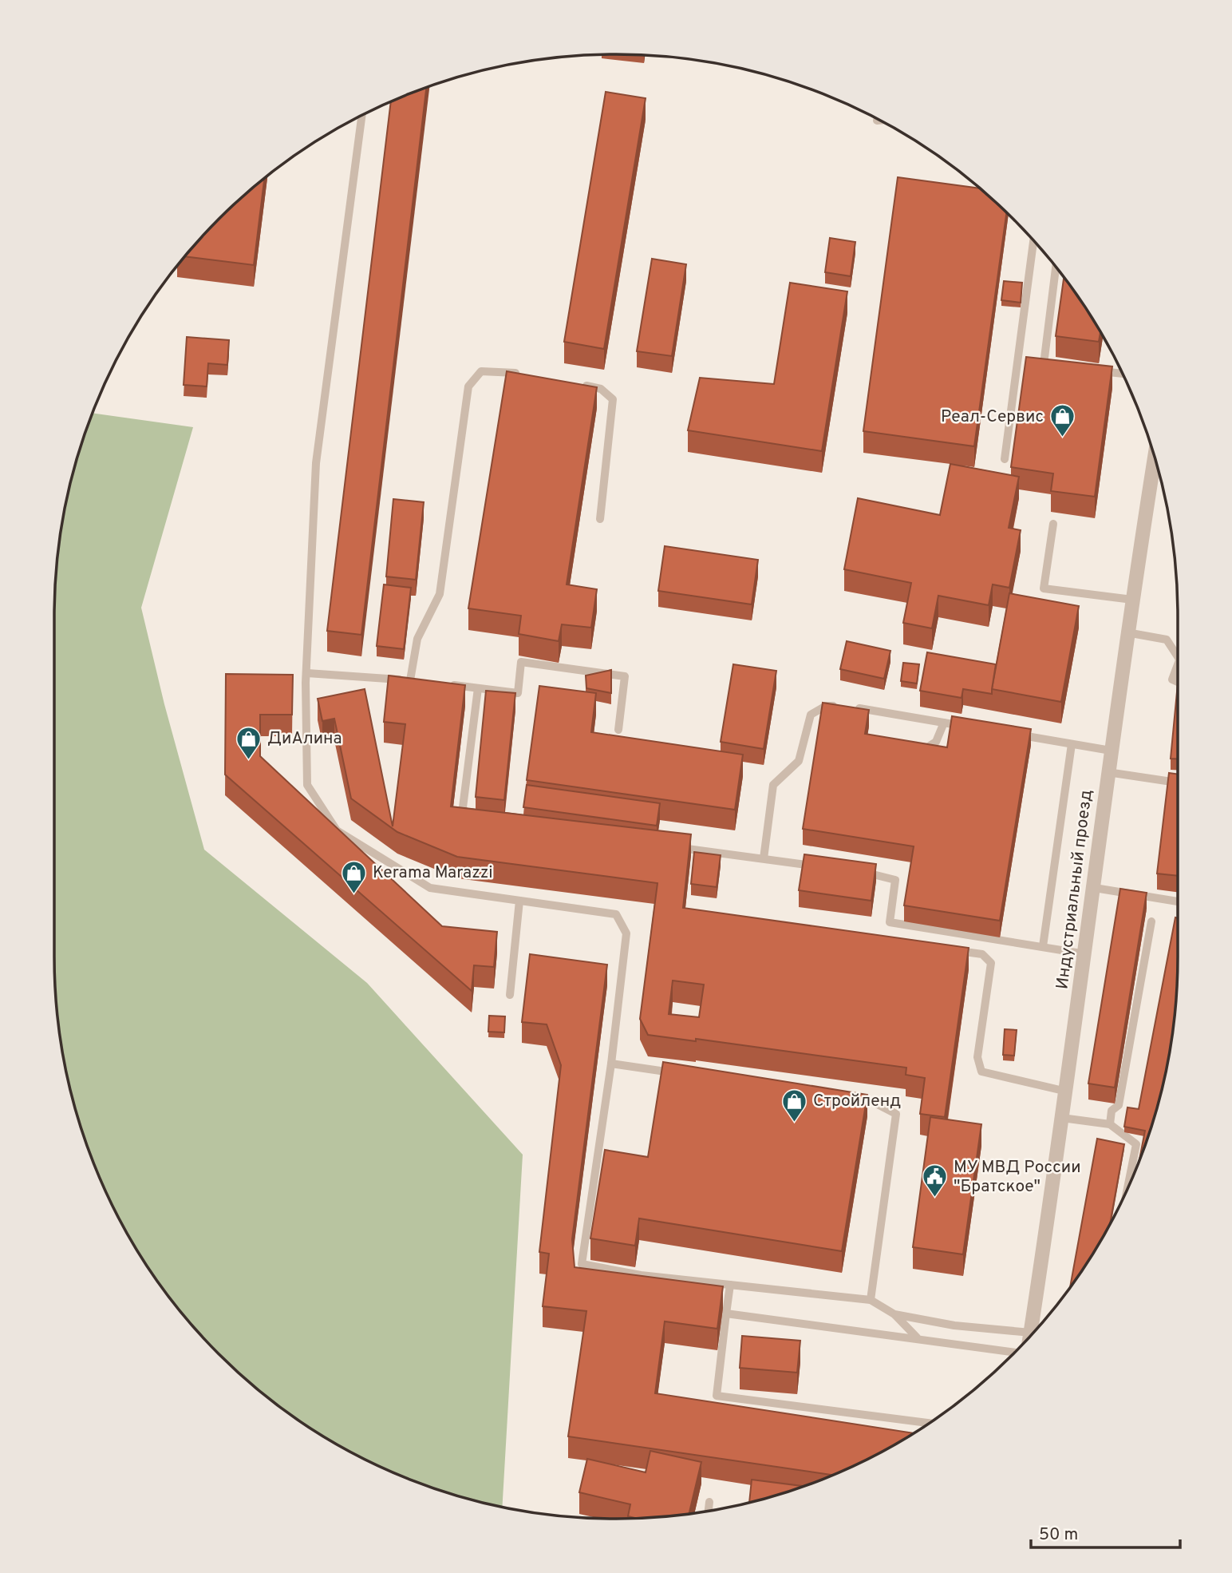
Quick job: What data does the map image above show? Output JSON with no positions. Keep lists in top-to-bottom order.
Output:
{
  "streets": {
    "street": ["Индустриальный проезд"]
  },
  "places": {
    "shop": [
      "Реал-Сервис",
      "ДиАлина",
      "Kerama Marazzi",
      "Стройленд"
    ],
    "public building": ["МУ МВД России \"Братское\""]
  },
  "scale_bar": "50 m"
}
